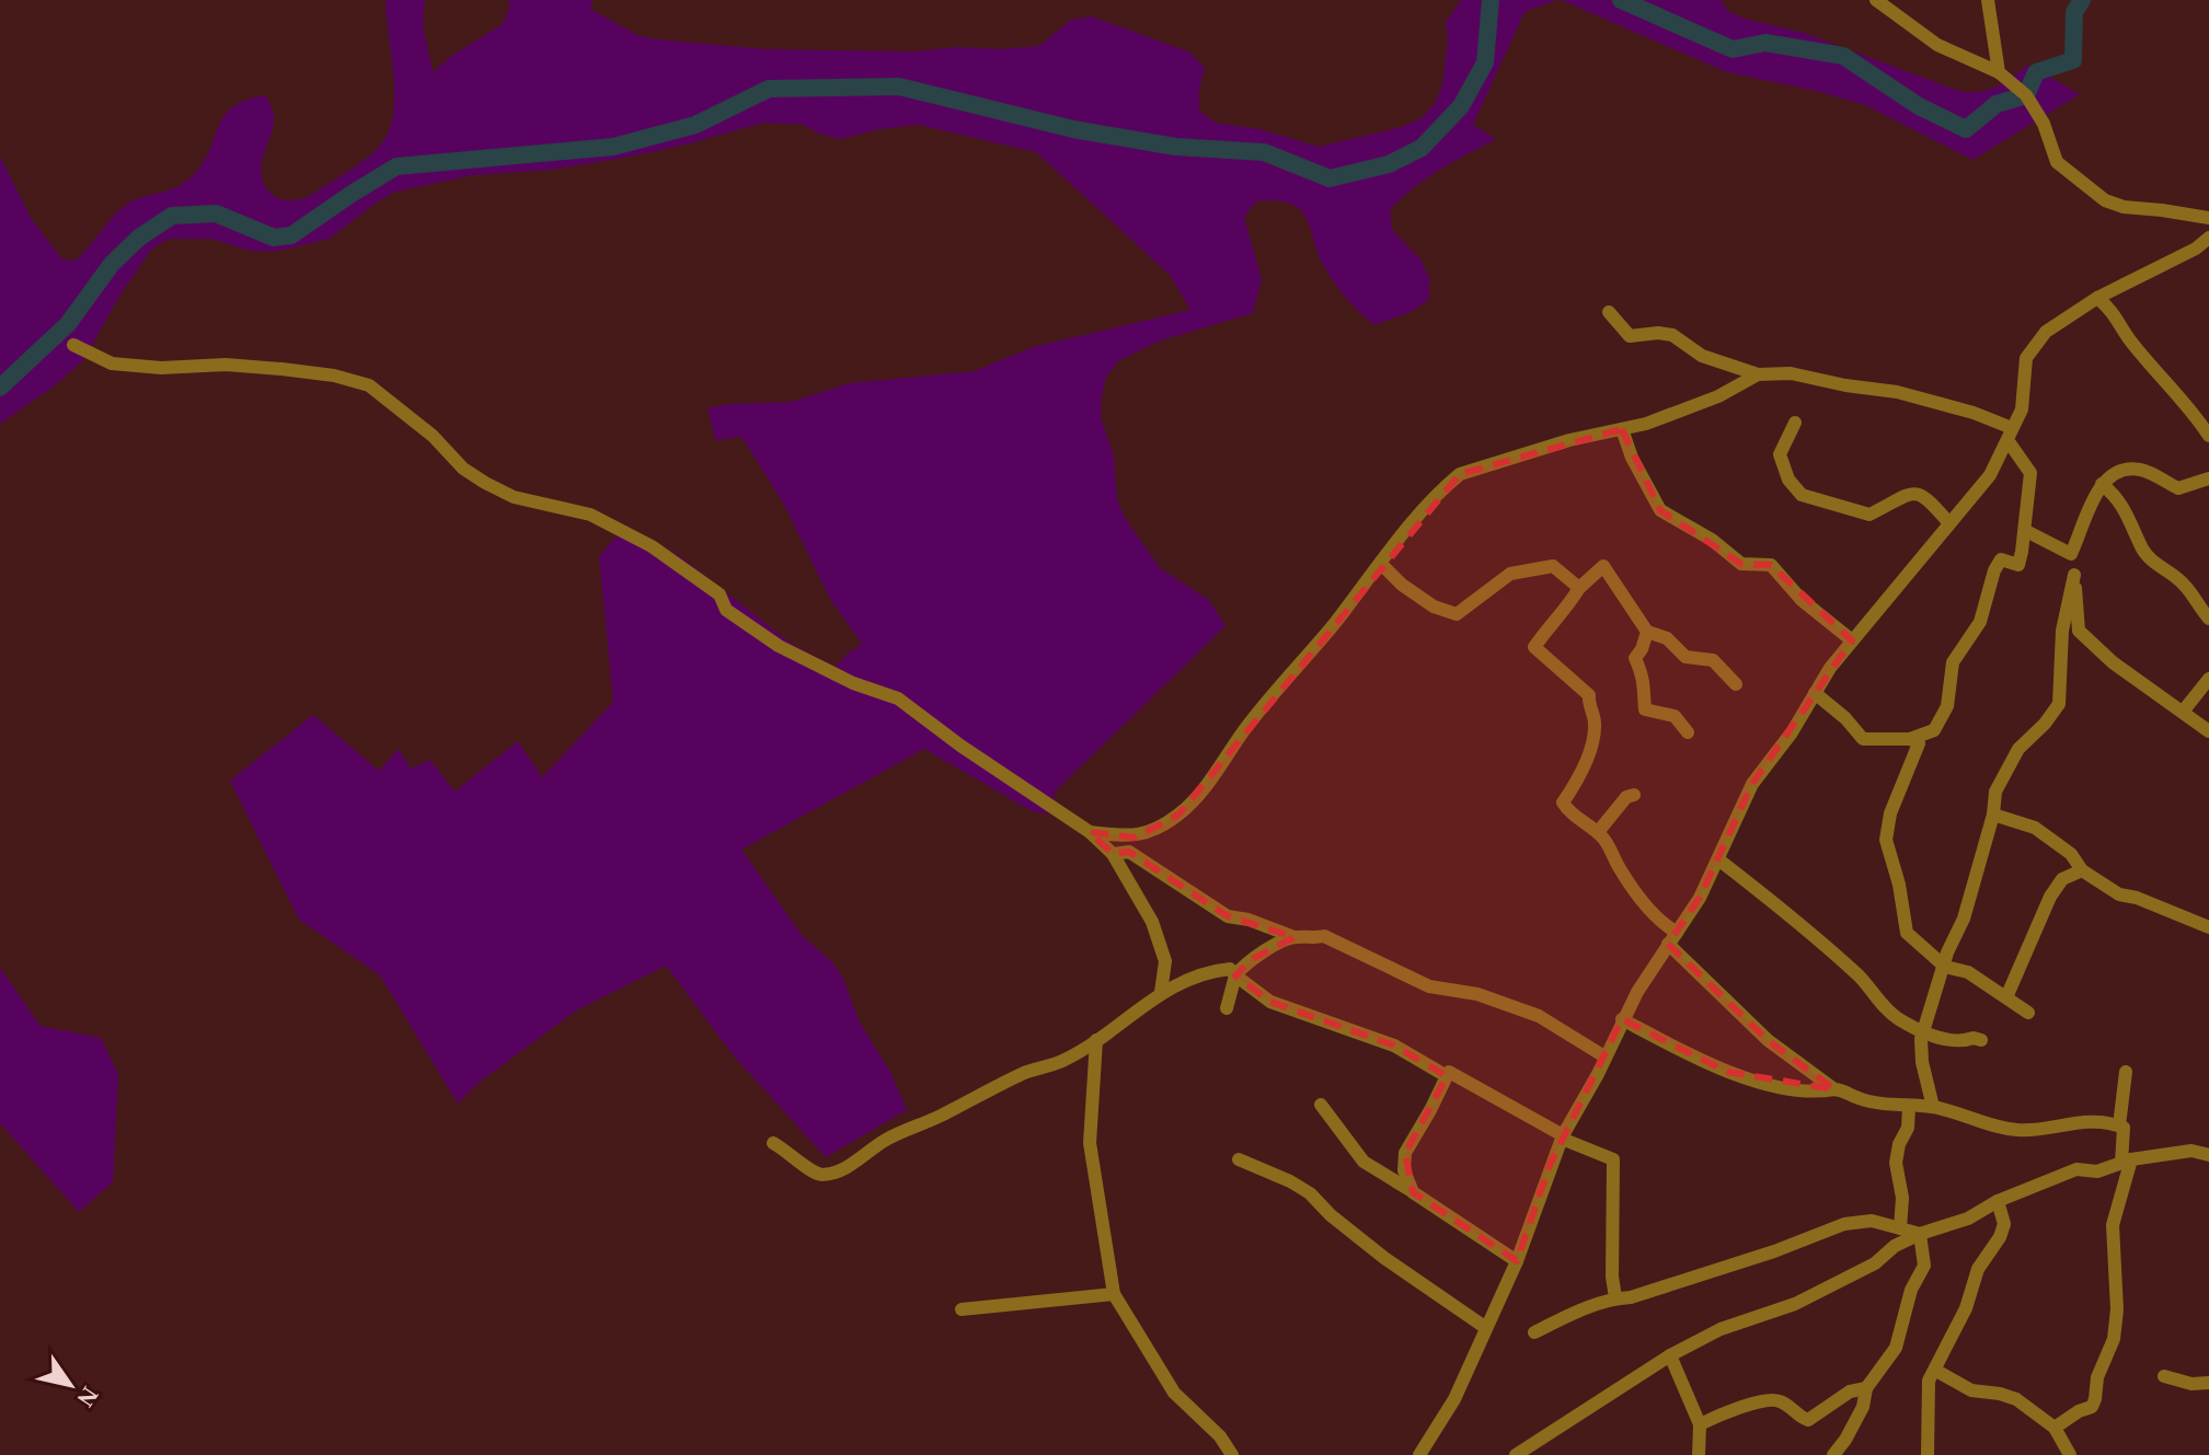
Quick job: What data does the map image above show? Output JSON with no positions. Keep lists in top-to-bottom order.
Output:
{
  "north": "bottom right"
}
